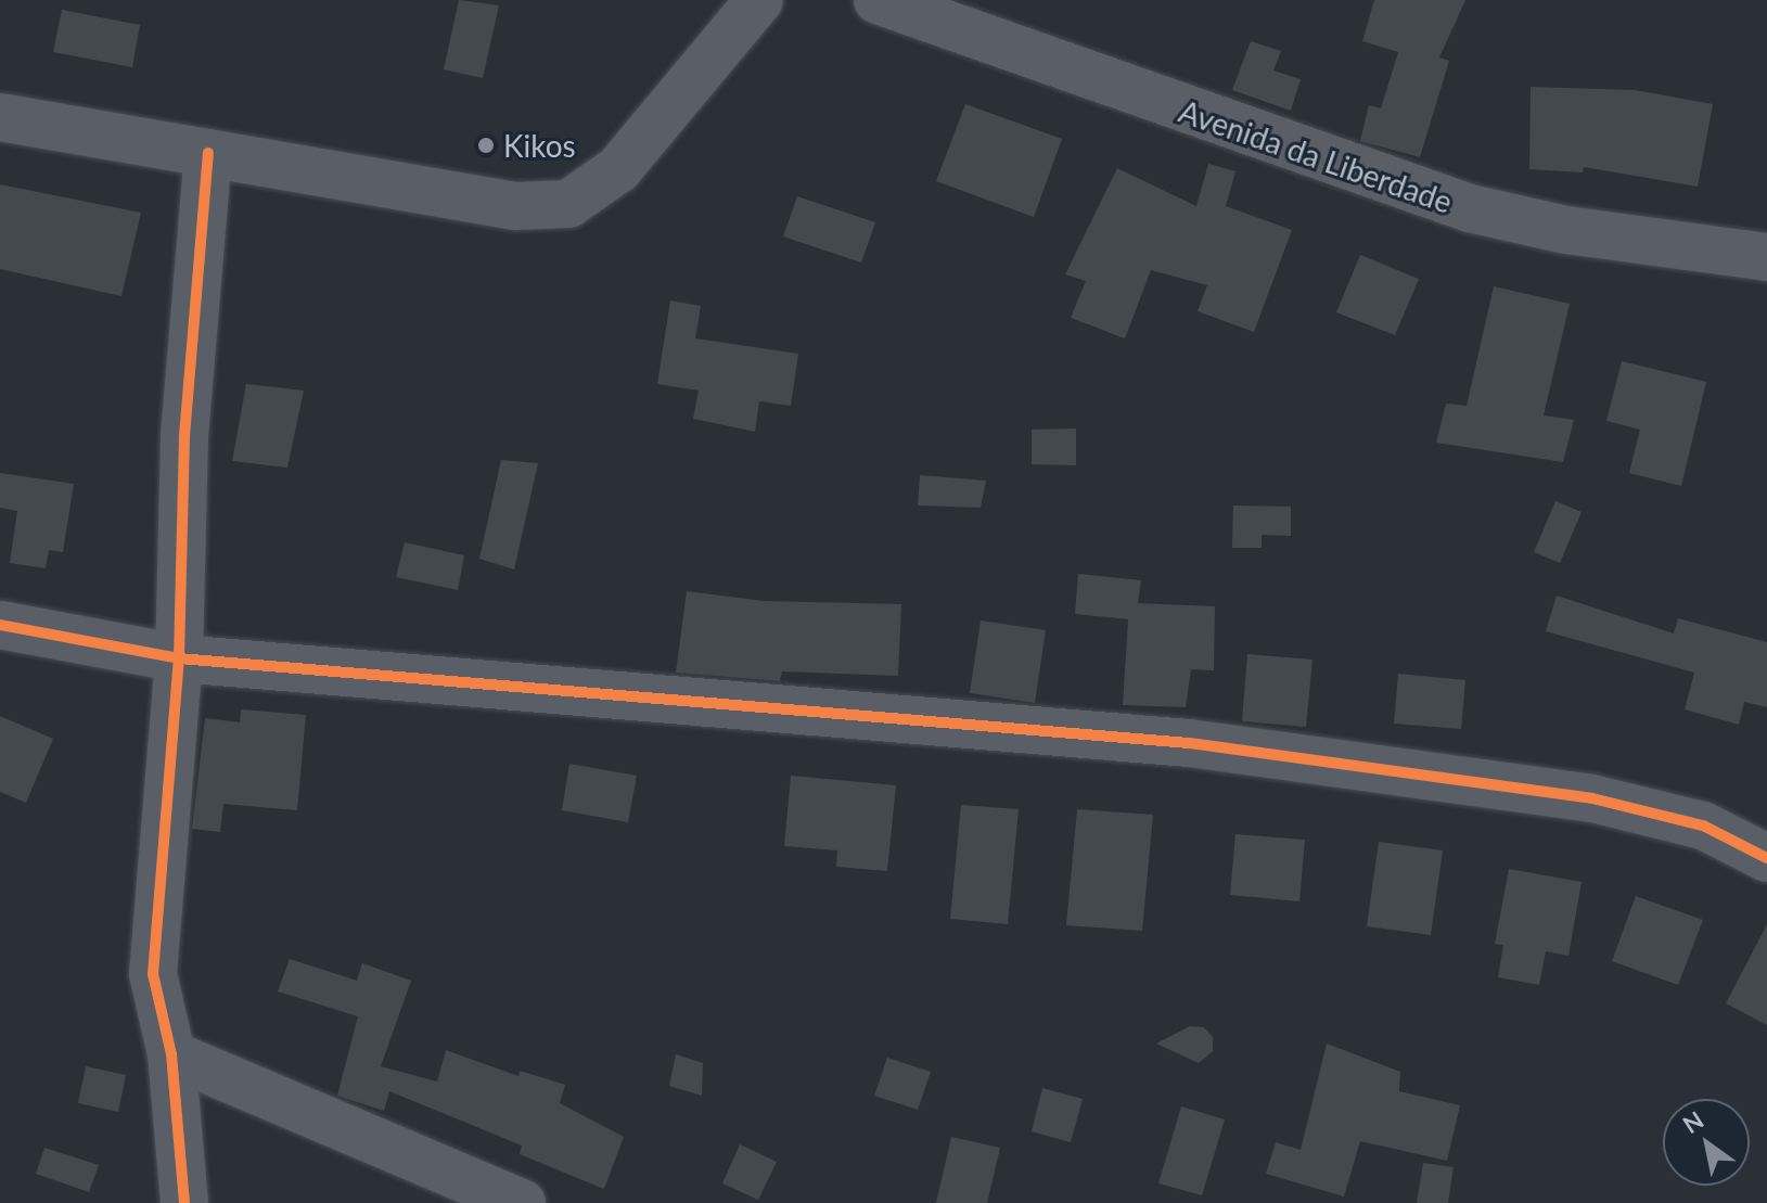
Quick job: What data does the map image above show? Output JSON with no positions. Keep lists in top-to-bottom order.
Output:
{
  "streets": {
    "street": ["Avenida da Liberdade"]
  },
  "places": ["Kikos"],
  "north": "top left"
}
